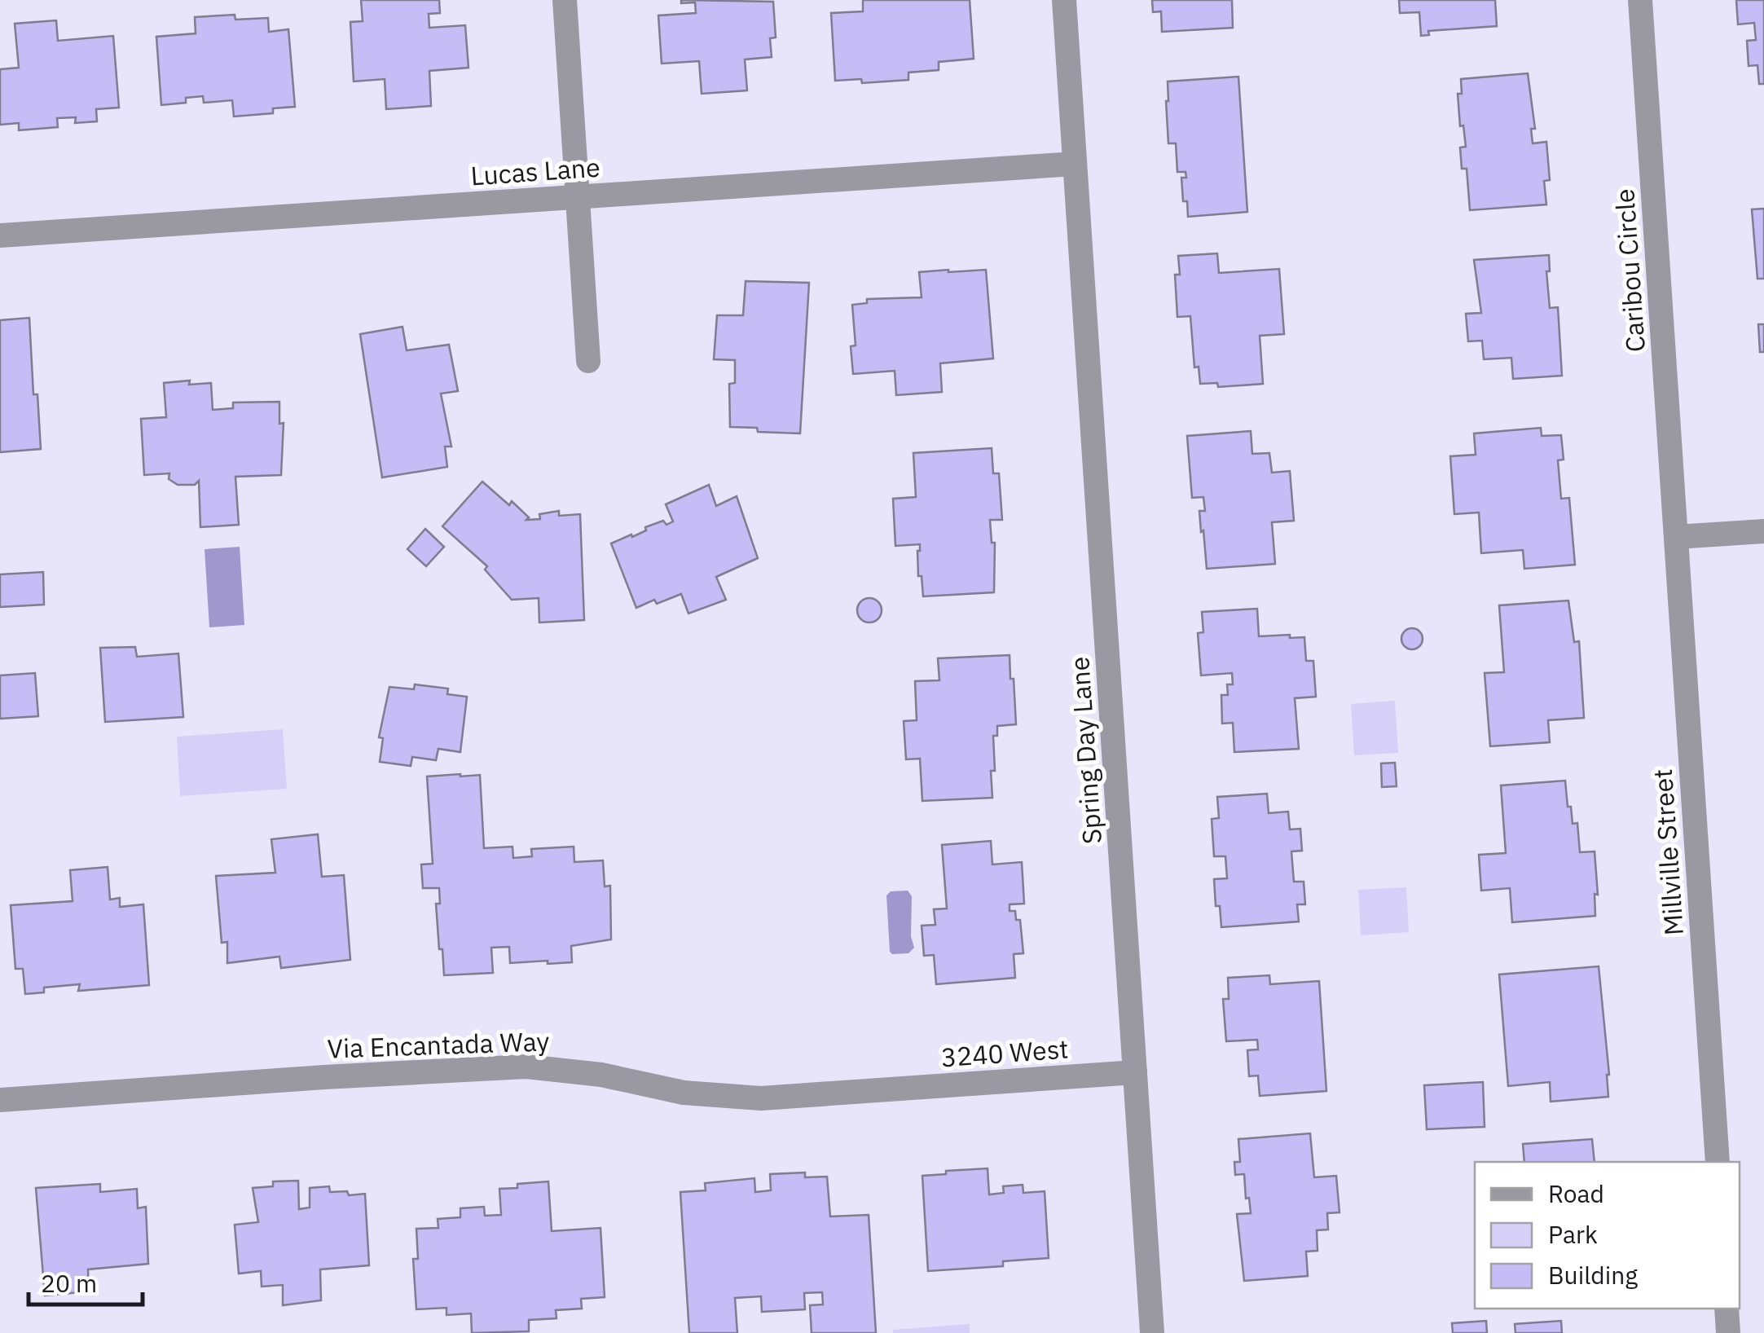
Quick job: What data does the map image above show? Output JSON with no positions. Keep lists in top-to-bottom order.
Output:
{
  "streets": {
    "street": [
      "Lucas Lane",
      "Caribou Circle",
      "Spring Day Lane",
      "Millville Street",
      "Via Encantada Way",
      "3240 West"
    ]
  },
  "crossings": [
    ["Lucas Lane", "Spring Day Lane"],
    ["Caribou Circle", "Millville Street"],
    ["Spring Day Lane", "3240 West"],
    ["Via Encantada Way", "3240 West"]
  ],
  "legend": ["Road", "Park", "Building"],
  "scale_bar": "20 m"
}
